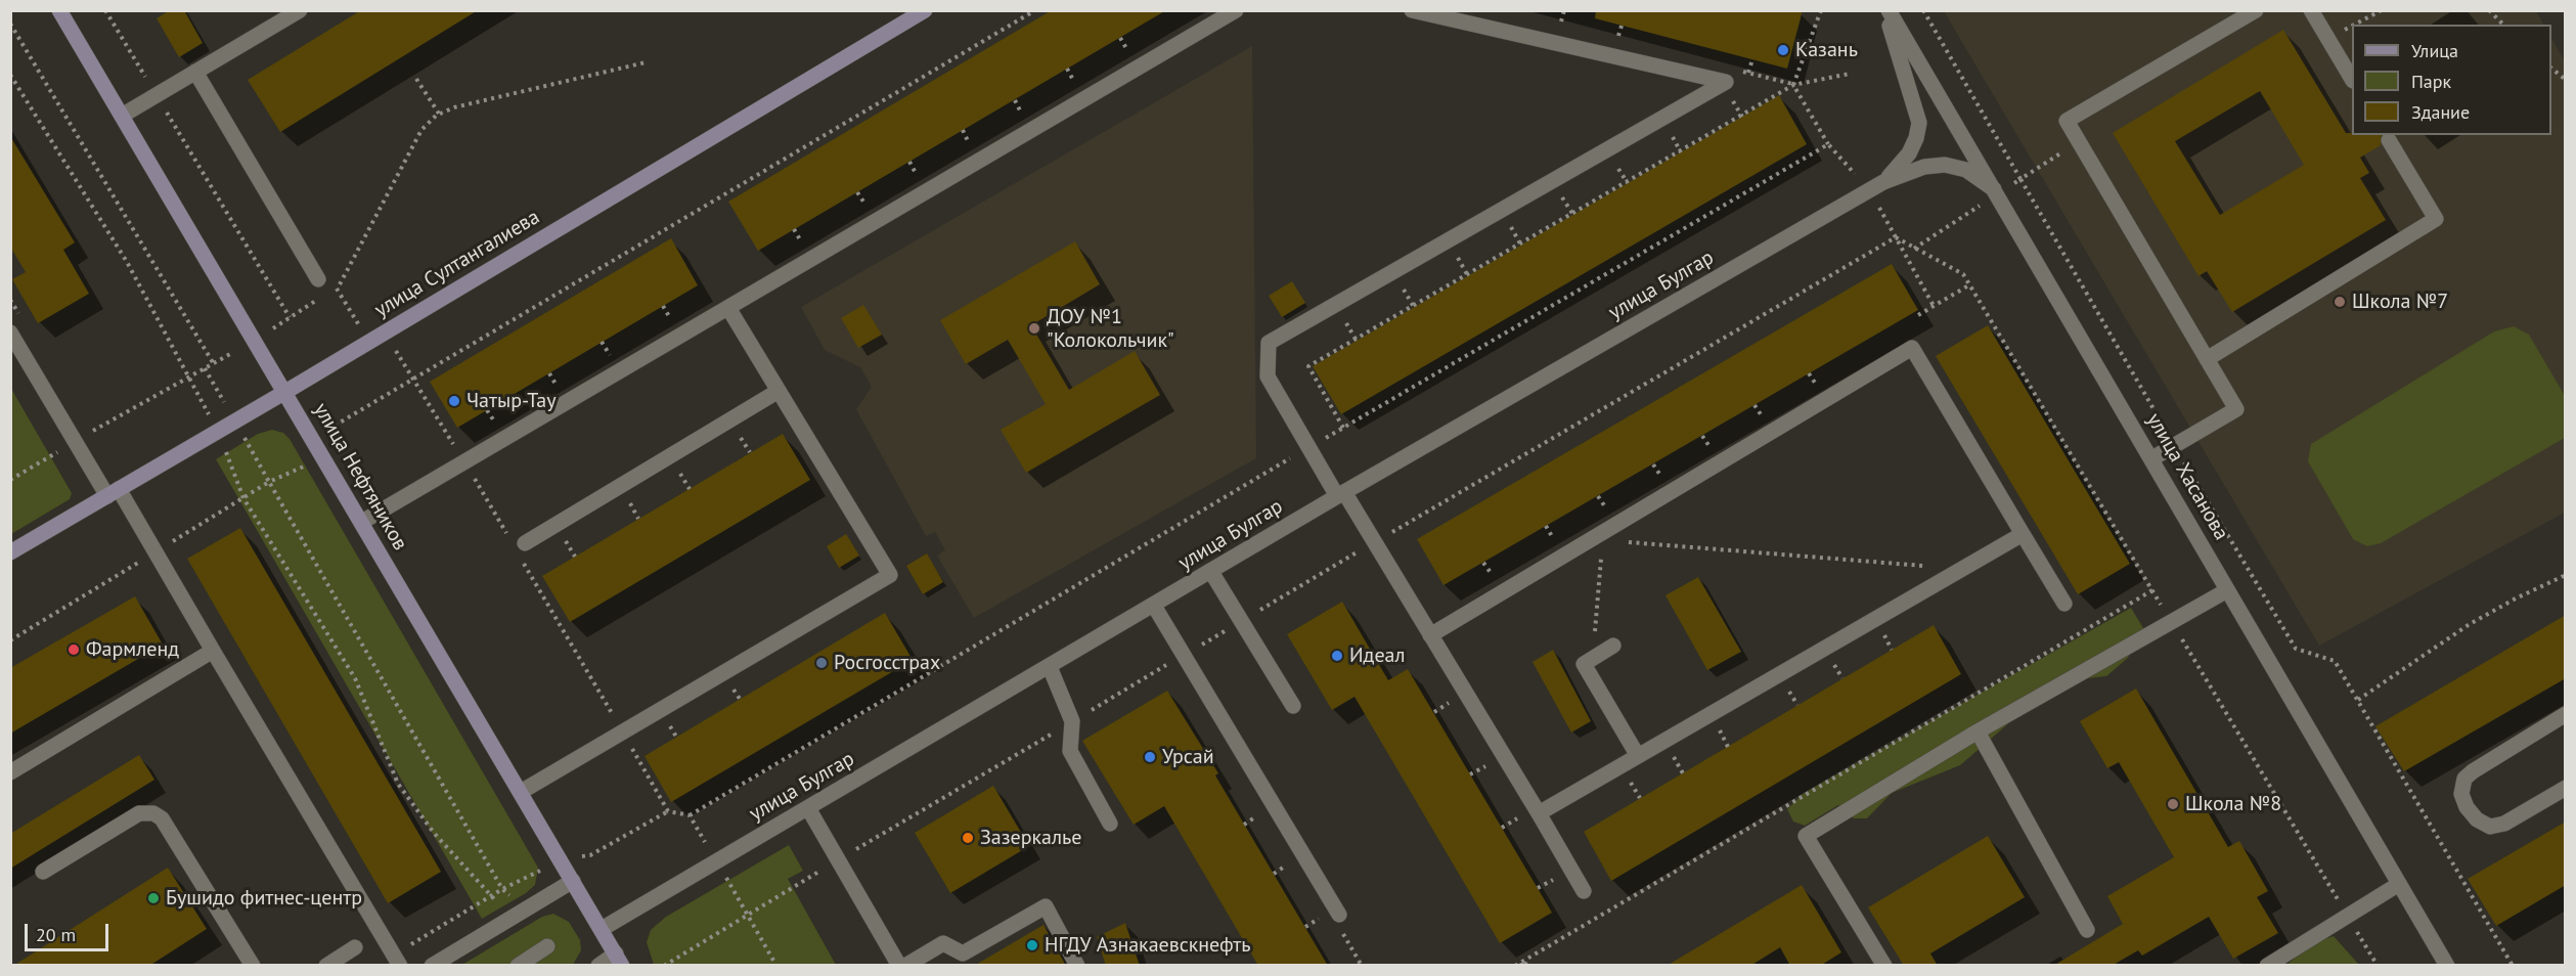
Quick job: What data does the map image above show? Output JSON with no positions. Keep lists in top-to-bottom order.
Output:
{
  "streets": {
    "street": [
      "улица Султангалиева",
      "улица Булгар",
      "улица Нефтяников",
      "улица Хасанова"
    ]
  },
  "crossings": [
    ["улица Султангалиева", "улица Нефтяников"],
    ["улица Булгар", "улица Нефтяников"],
    ["улица Булгар", "улица Хасанова"]
  ],
  "places": [
    "Казань",
    "Школа №7",
    "ДОУ №1 \"Колокольчик\"",
    "Чатыр-Тау",
    "Фармленд",
    "Идеал",
    "Росгосстрах",
    "Урсай",
    "Школа №8",
    "Зазеркалье",
    "Бушидо фитнес-центр",
    "НГДУ Азнакаевскнефть"
  ],
  "legend": ["Улица", "Парк", "Здание"],
  "scale_bar": "20 m"
}
